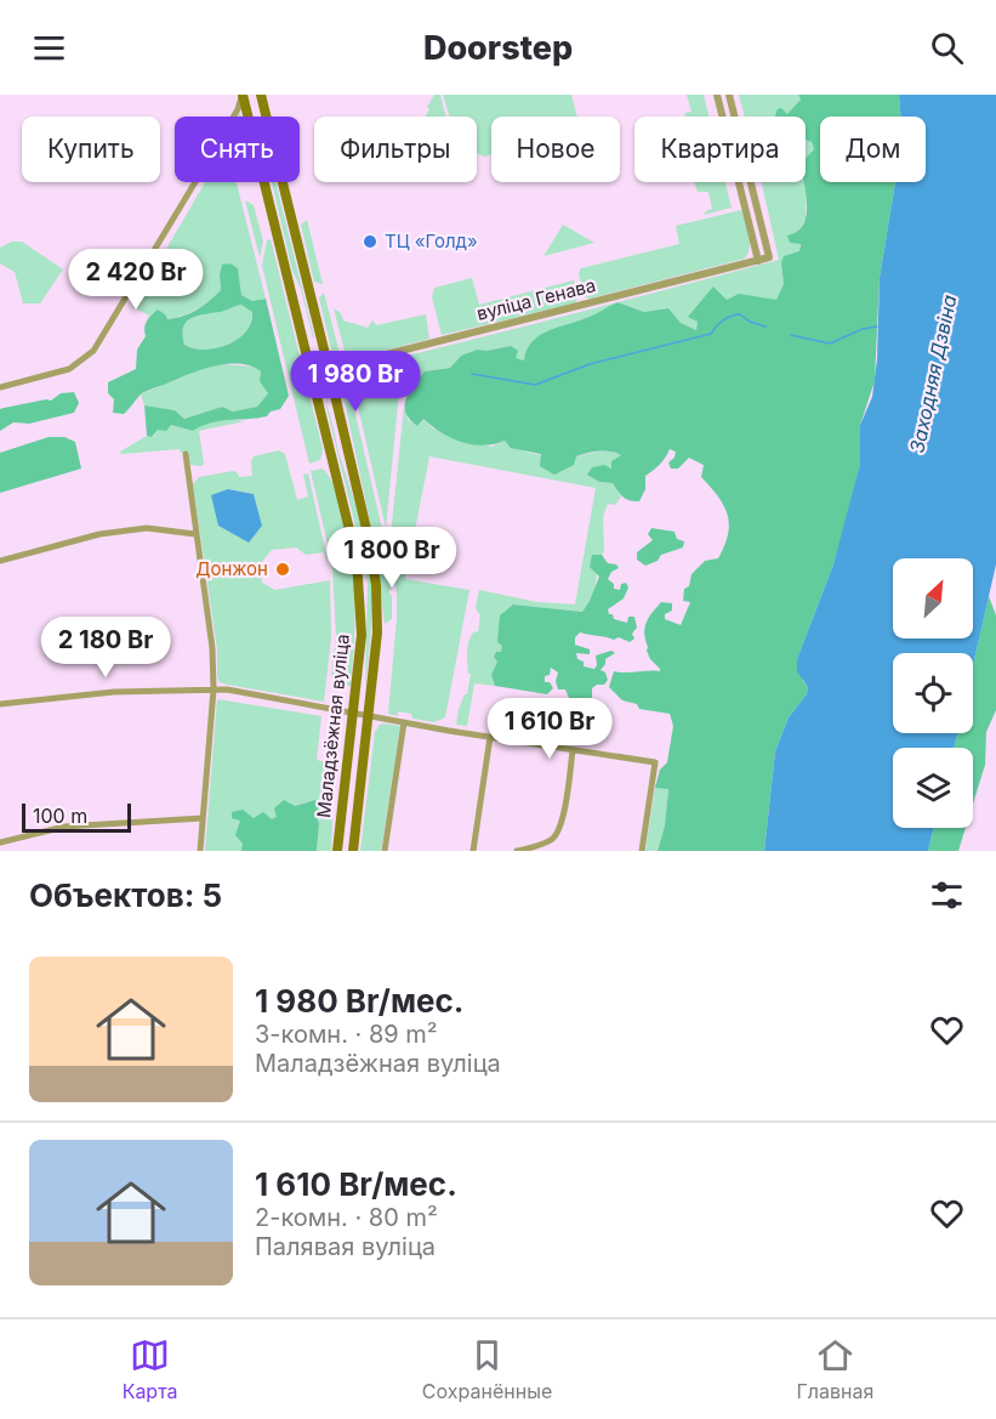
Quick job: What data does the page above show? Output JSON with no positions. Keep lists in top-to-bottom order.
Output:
{
  "streets": {
    "main road": ["вуліца Генава", "Маладзёжная вуліца"]
  },
  "crossings": [
    ["вуліца Генава", "Маладзёжная вуліца"]
  ],
  "water": ["Заходняя Дзвіна"],
  "places": ["ТЦ «Голд»", "Донжон"],
  "scale_bar": "100 m",
  "north": "top right",
  "page": {
    "header": "Doorstep",
    "chip": [
      "Купить",
      "Снять",
      "Фильтры",
      "Новое",
      "Квартира",
      "Дом"
    ],
    "price": [
      "2 420 Br",
      "1 980 Br",
      "1 800 Br",
      "2 180 Br",
      "1 610 Br"
    ],
    "scale": "100 m",
    "heading": "Объектов: 5",
    "list": [
      {
        "name": "1 980 Br/мес.",
        "note": "3-комн. · 89 m² · Маладзёжная вуліца"
      },
      {
        "name": "1 610 Br/мес.",
        "note": "2-комн. · 80 m² · Палявая вуліца"
      }
    ],
    "tabs": ["Карта", "Сохранённые", "Главная"]
  }
}
